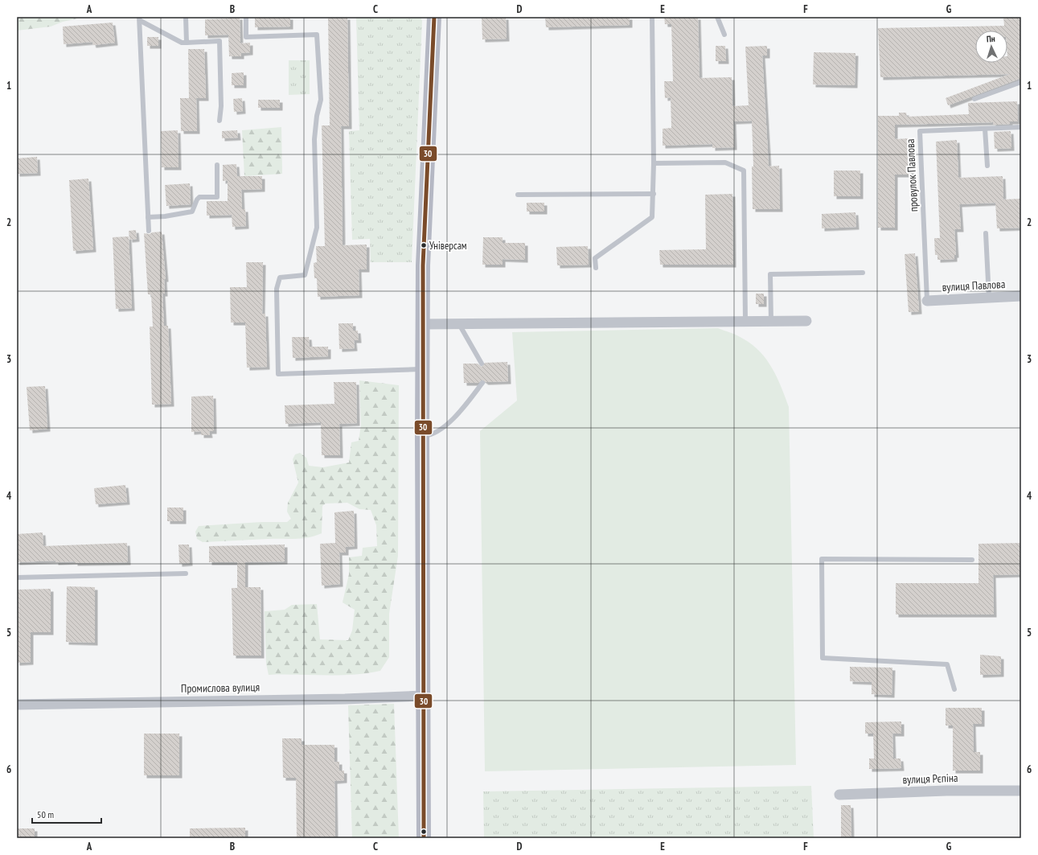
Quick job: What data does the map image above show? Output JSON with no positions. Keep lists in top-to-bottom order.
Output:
{
  "streets": {
    "street": ["вулиця Павлова", "Промислова вулиця", "вулиця Рєпіна"],
    "lane": ["провулок Павлова"]
  },
  "crossings": [
    ["провулок Павлова", "вулиця Павлова"]
  ],
  "places": ["Універсам"],
  "lines": ["transit line 30"],
  "scale_bar": "50 m",
  "north": "top",
  "grid": {
    "columns": [
      "A",
      "B",
      "C",
      "D",
      "E",
      "F",
      "G"
    ],
    "rows": [
      "1",
      "2",
      "3",
      "4",
      "5",
      "6"
    ]
  }
}
